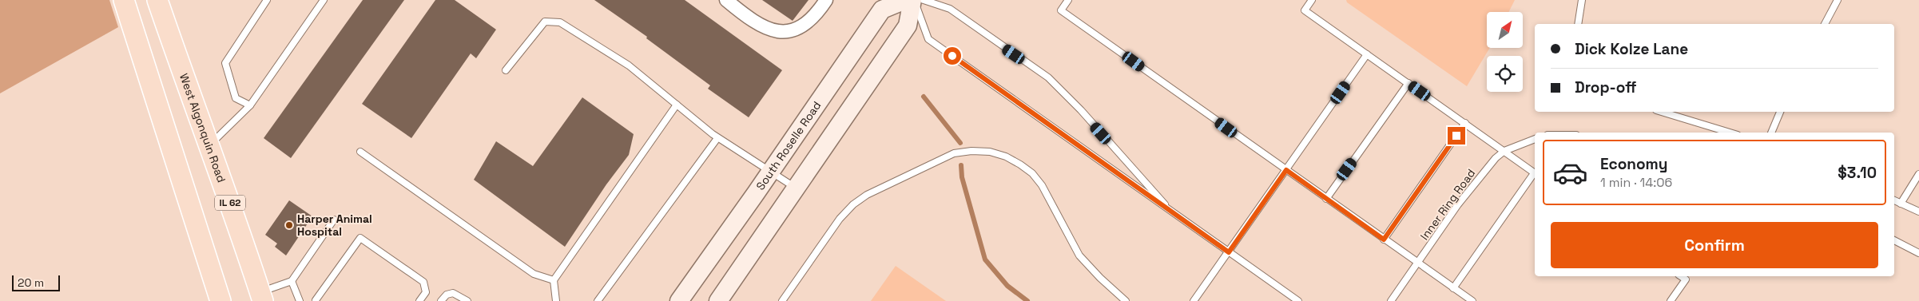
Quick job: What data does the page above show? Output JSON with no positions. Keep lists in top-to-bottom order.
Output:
{
  "streets": {
    "main road": ["West Algonquin Road", "South Roselle Road", "IL 62"],
    "lane": ["Inner Ring Road"]
  },
  "places": ["Harper Animal Hospital"],
  "scale_bar": "20 m",
  "north": "top right",
  "page": {
    "banner": ["Dick Kolze Lane", "Drop-off"],
    "list": [
      {
        "name": "Economy",
        "note": "1 min · 14:06",
        "value": "$3.10"
      }
    ],
    "buttons": "Confirm",
    "scale": "20 m"
  }
}
